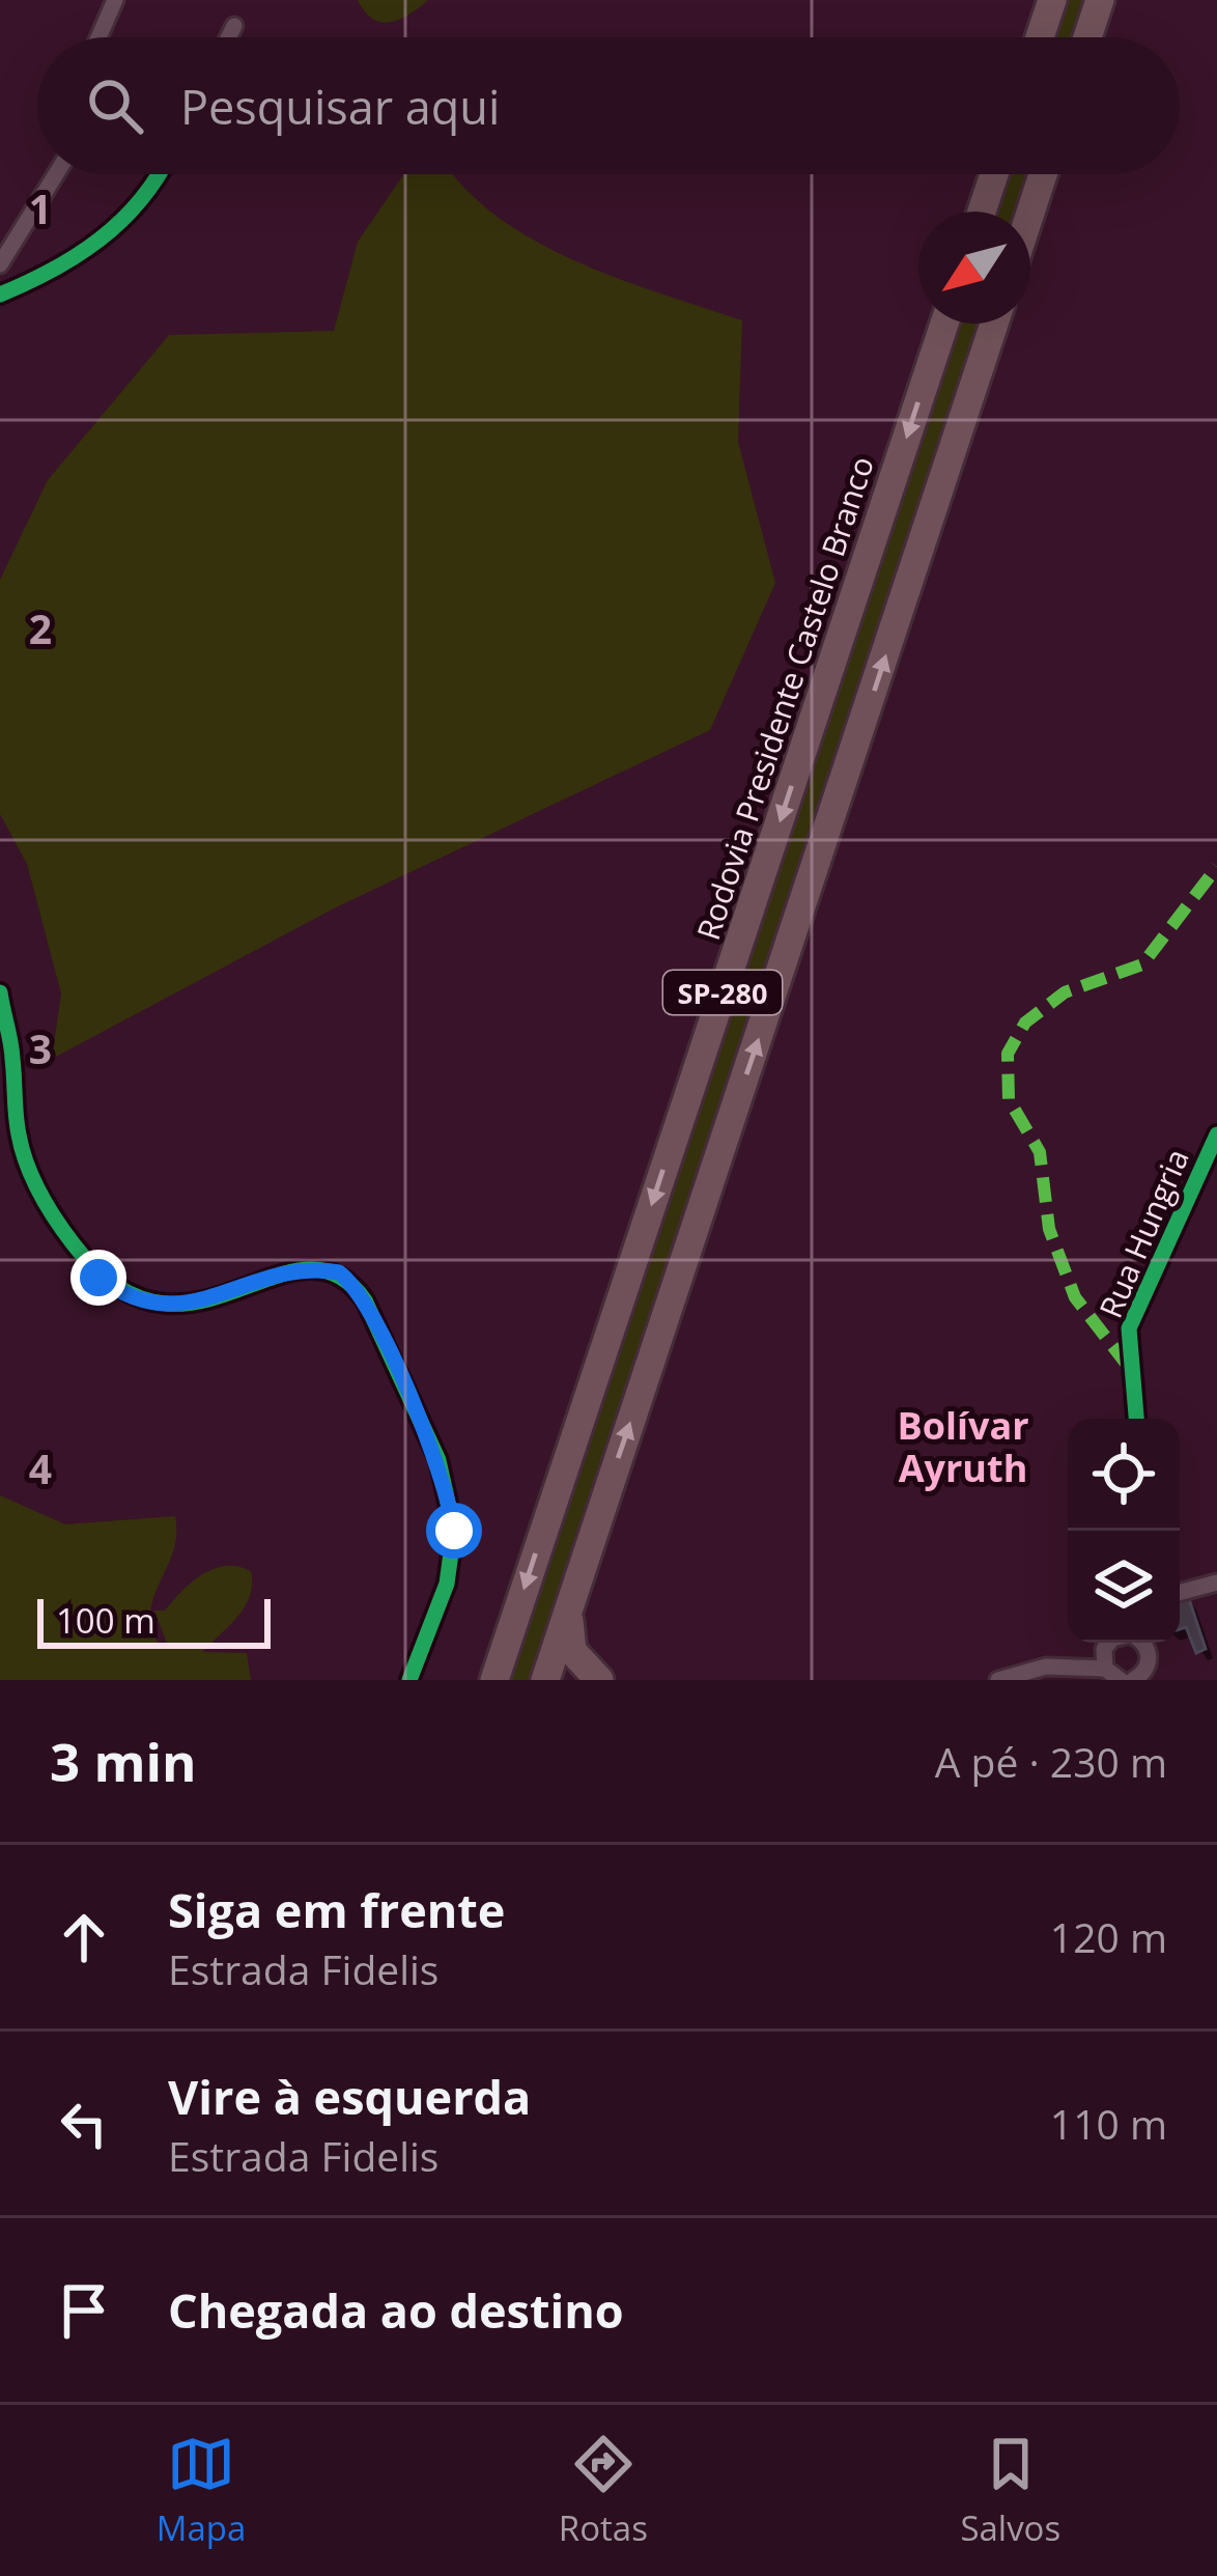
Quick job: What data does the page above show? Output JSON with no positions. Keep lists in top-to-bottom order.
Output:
{
  "streets": {
    "highway": ["Rodovia Presidente Castelo Branco", "SP-280"],
    "street": ["Rua Hungria"]
  },
  "districts": ["Bolívar Ayruth"],
  "scale_bar": "100 m",
  "north": "bottom left",
  "page": {
    "search": "Pesquisar aqui",
    "scale": "100 m",
    "heading": ["3 min", "A pé · 230 m"],
    "list": [
      ["Siga em frente", "Estrada Fidelis", "120 m"],
      ["Vire à esquerda", "Estrada Fidelis", "110 m"],
      "Chegada ao destino"
    ],
    "nav": ["Mapa", "Rotas", "Salvos"]
  },
  "grid": {
    "rows": [
      "1",
      "2",
      "3",
      "4"
    ]
  }
}
